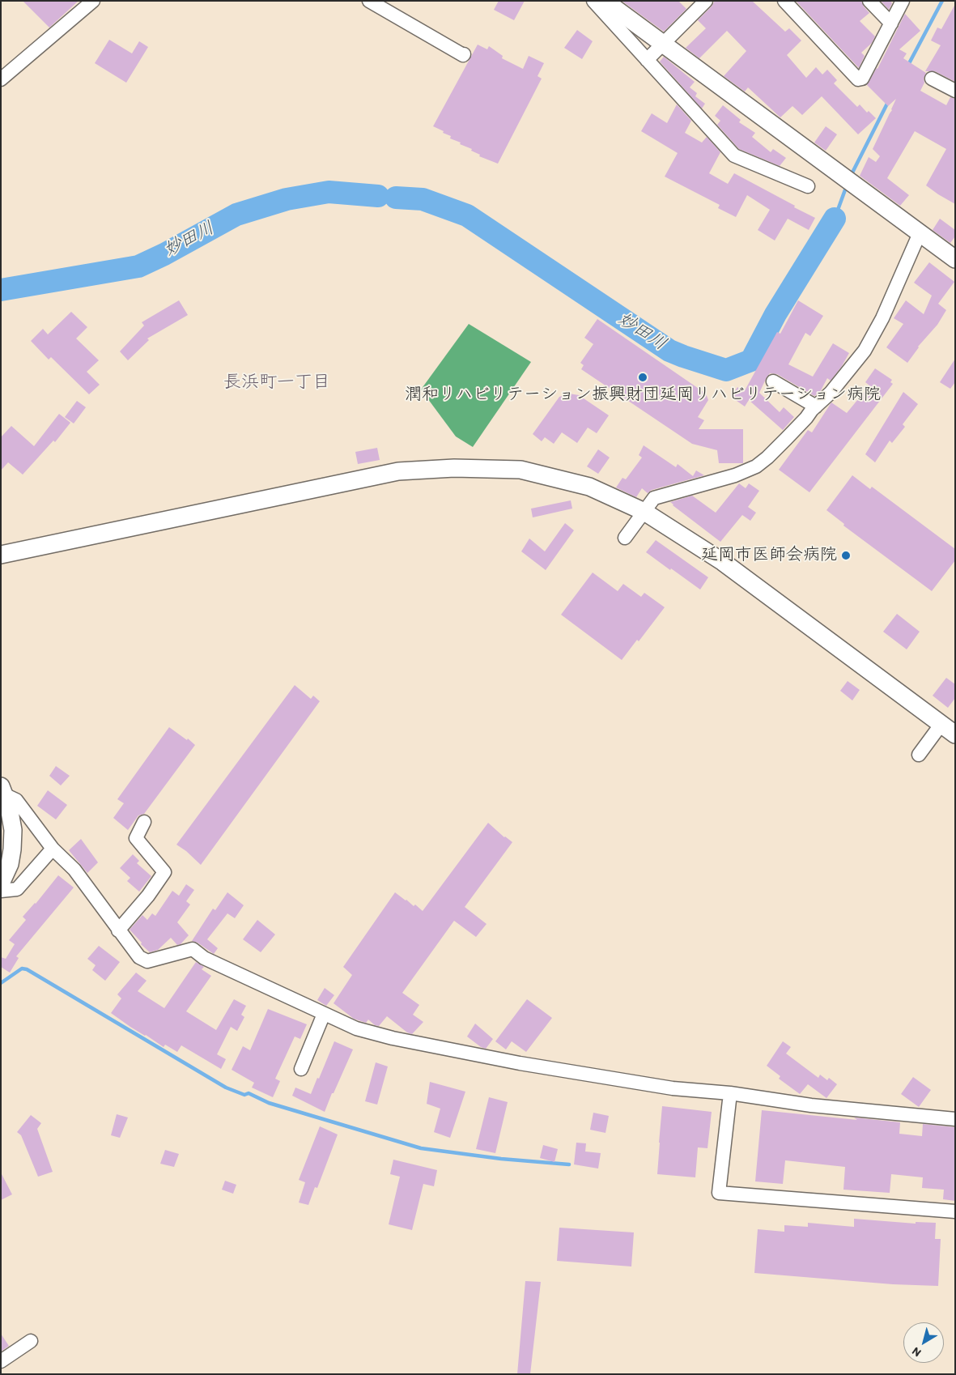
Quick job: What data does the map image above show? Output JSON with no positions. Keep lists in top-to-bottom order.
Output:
{
  "districts": ["長浜町一丁目"],
  "water": ["妙田川"],
  "places": ["潤和リハビリテーション振興財団延岡リハビリテーション病院", "延岡市医師会病院"],
  "north": "bottom left"
}
